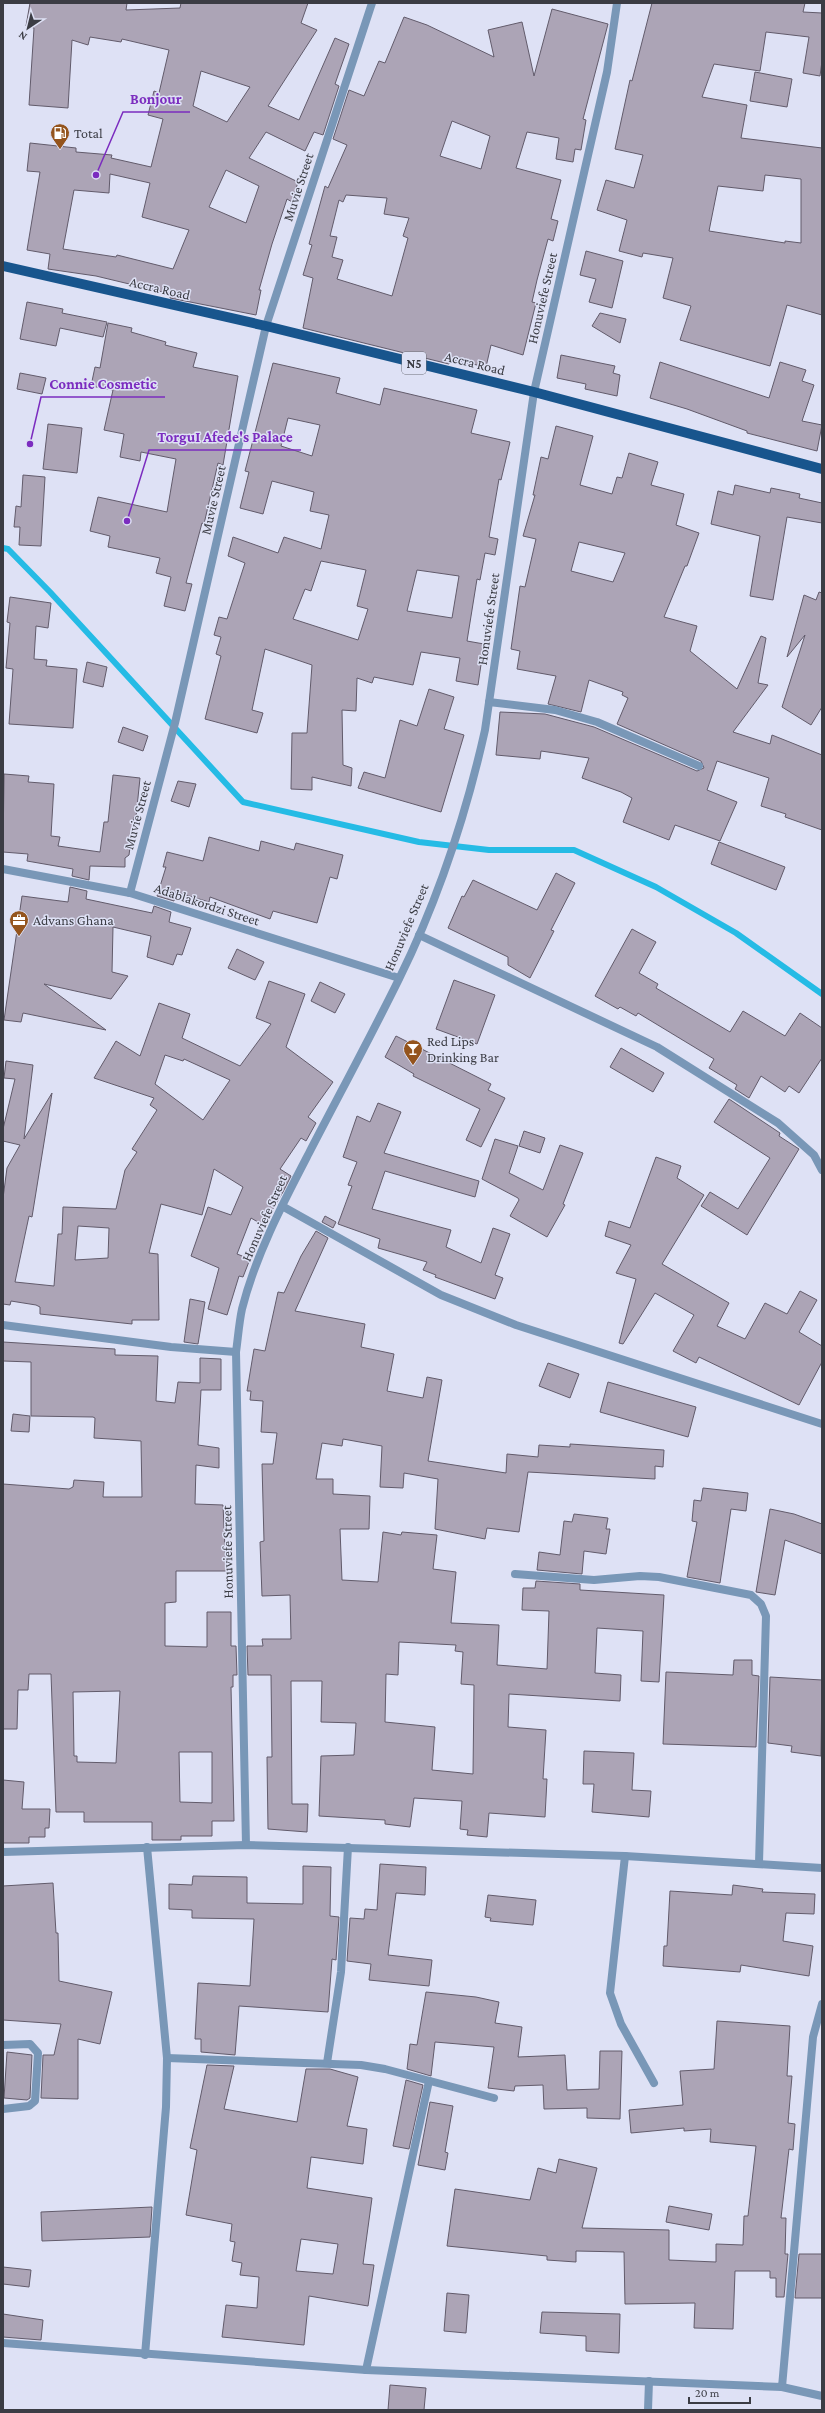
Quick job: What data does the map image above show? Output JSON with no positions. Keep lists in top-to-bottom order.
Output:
{
  "streets": {
    "main road": ["Accra Road", "N5"],
    "street": ["Muvie Street", "Honuviefe Street", "Adablakordzi Street"]
  },
  "crossings": [
    ["Muvie Street", "Accra Road"],
    ["Muvie Street", "Adablakordzi Street"],
    ["Accra Road", "Honuviefe Street"],
    ["Honuviefe Street", "Adablakordzi Street"]
  ],
  "places": {
    "fuel station": ["Total"],
    "other": ["Bonjour", "Connie Cosmetic", "TorguI Afede's Palace"],
    "office": ["Advans Ghana"],
    "bar": ["Red Lips Drinking Bar"]
  },
  "scale_bar": "20 m",
  "north": "bottom left"
}
